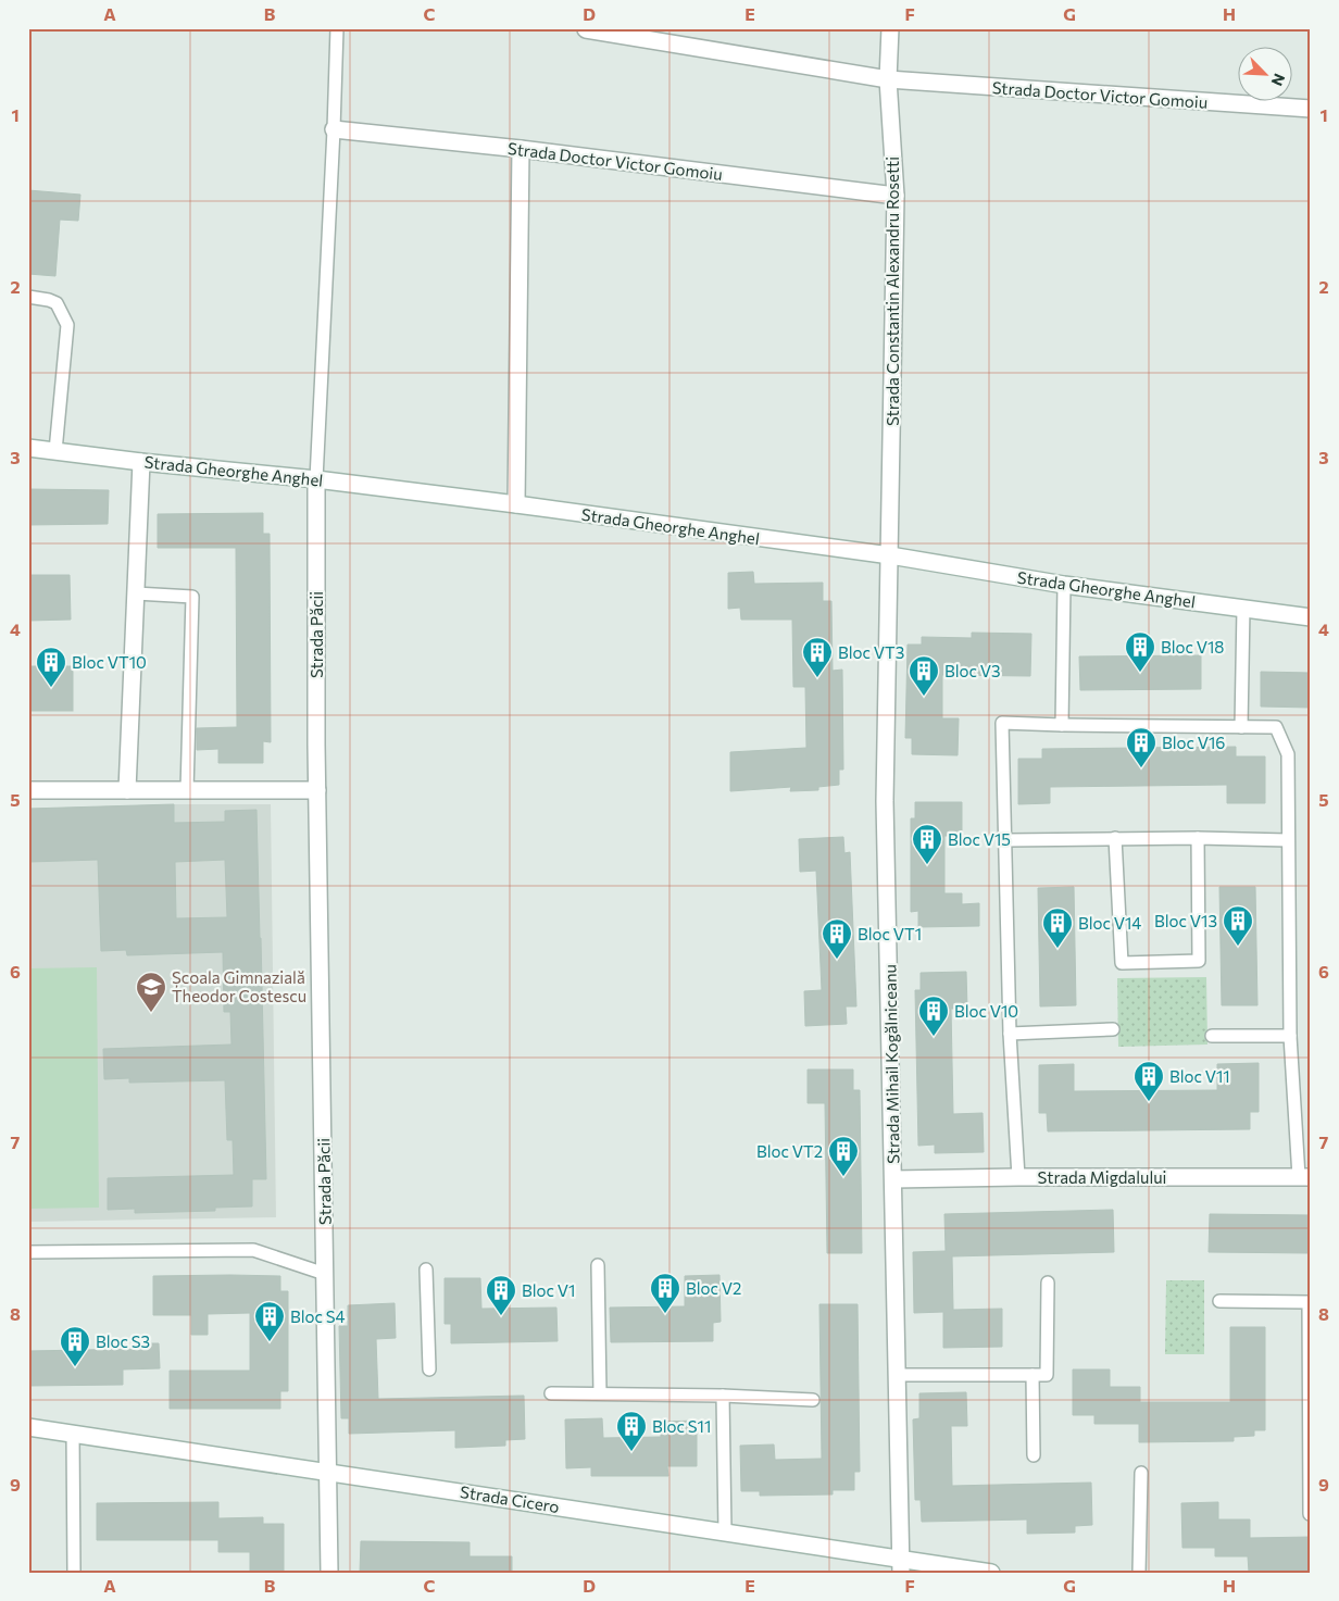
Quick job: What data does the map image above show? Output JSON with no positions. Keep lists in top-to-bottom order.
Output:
{
  "streets": {
    "street": [
      "Strada Doctor Victor Gomoiu",
      "Strada Constantin Alexandru Rosetti",
      "Strada Gheorghe Anghel",
      "Strada Păcii",
      "Strada Mihail Kogălniceanu",
      "Strada Migdalului",
      "Strada Cicero"
    ]
  },
  "crossings": [
    ["Strada Doctor Victor Gomoiu", "Strada Constantin Alexandru Rosetti"],
    ["Strada Constantin Alexandru Rosetti", "Strada Gheorghe Anghel"],
    ["Strada Constantin Alexandru Rosetti", "Strada Mihail Kogălniceanu"],
    ["Strada Gheorghe Anghel", "Strada Păcii"],
    ["Strada Gheorghe Anghel", "Strada Mihail Kogălniceanu"],
    ["Strada Păcii", "Strada Cicero"],
    ["Strada Mihail Kogălniceanu", "Strada Migdalului"],
    ["Strada Mihail Kogălniceanu", "Strada Cicero"]
  ],
  "places": {
    "building": [
      "Bloc V18",
      "Bloc VT3",
      "Bloc VT10",
      "Bloc V3",
      "Bloc V16",
      "Bloc V15",
      "Bloc V13",
      "Bloc V14",
      "Bloc VT1",
      "Bloc V10",
      "Bloc V11",
      "Bloc VT2",
      "Bloc V2",
      "Bloc V1",
      "Bloc S4",
      "Bloc S3",
      "Bloc S11"
    ],
    "school or university": ["Școala Gimnazială Theodor Costescu"]
  },
  "north": "bottom right",
  "grid": {
    "columns": [
      "A",
      "B",
      "C",
      "D",
      "E",
      "F",
      "G",
      "H"
    ],
    "rows": [
      "1",
      "2",
      "3",
      "4",
      "5",
      "6",
      "7",
      "8",
      "9"
    ]
  }
}
